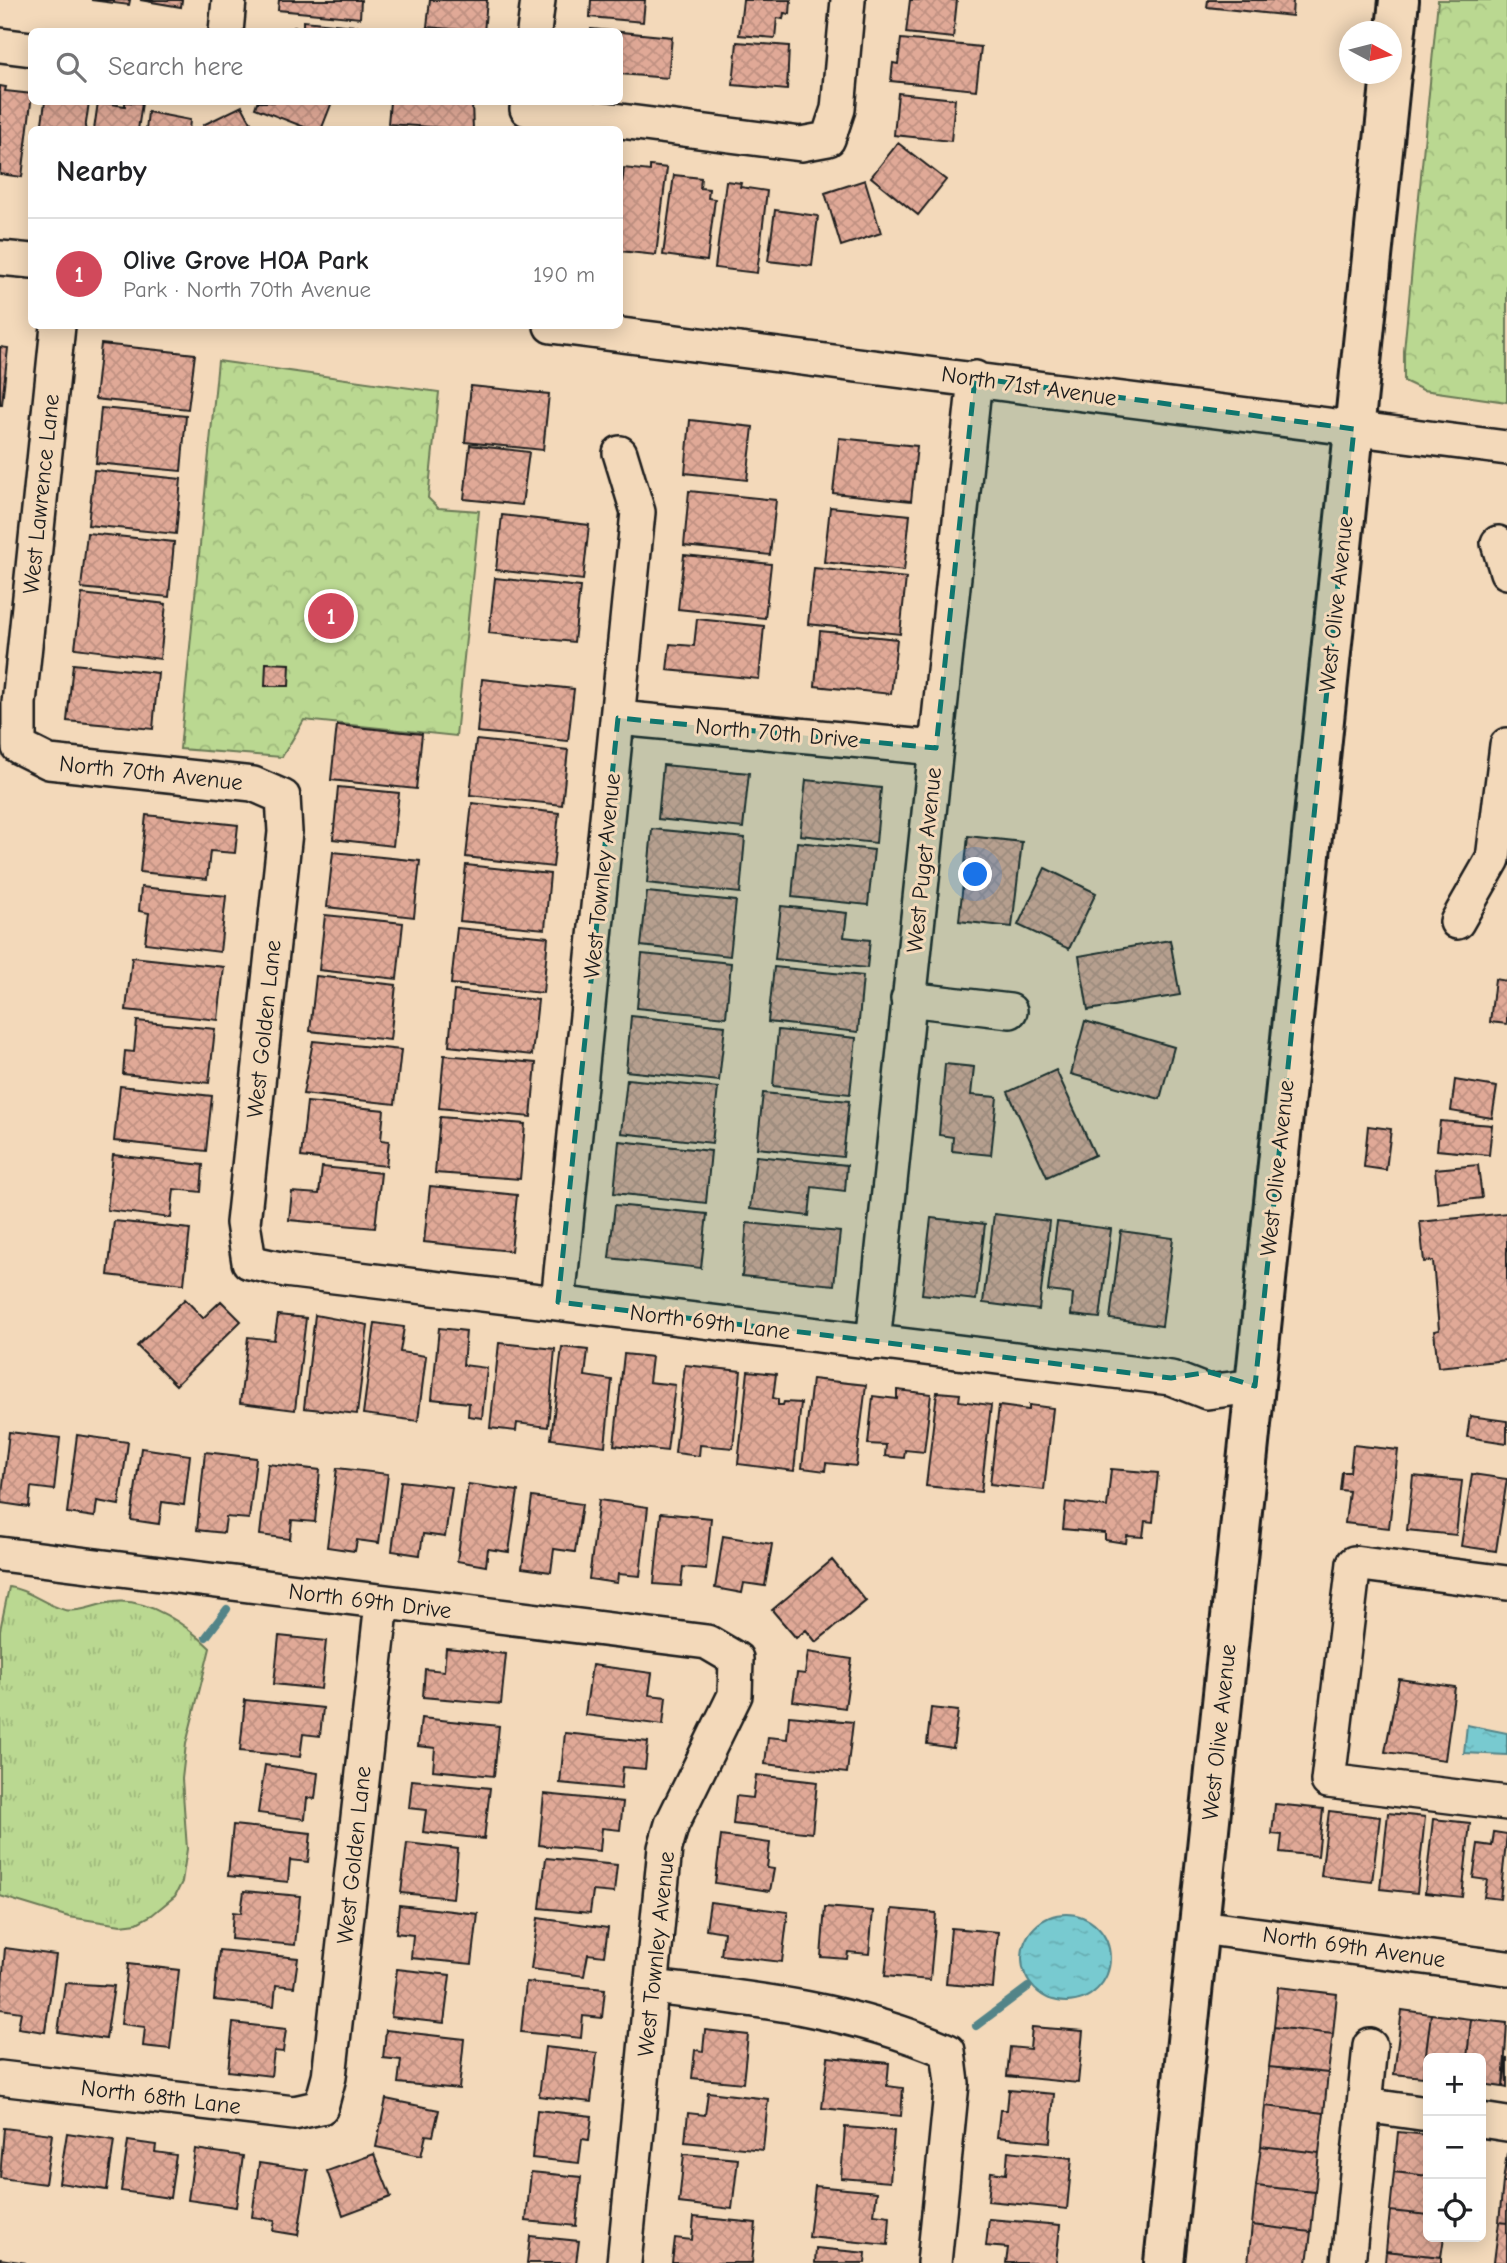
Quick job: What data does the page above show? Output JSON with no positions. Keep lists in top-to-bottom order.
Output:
{
  "streets": {
    "main road": ["West Olive Avenue"],
    "street": [
      "North 71st Avenue",
      "West Lawrence Lane",
      "North 70th Drive",
      "North 70th Avenue",
      "West Puget Avenue",
      "West Townley Avenue",
      "West Golden Lane",
      "North 69th Lane",
      "North 69th Drive",
      "North 69th Avenue",
      "North 68th Lane"
    ]
  },
  "crossings": [
    ["North 71st Avenue", "West Olive Avenue"],
    ["North 71st Avenue", "West Puget Avenue"],
    ["West Lawrence Lane", "North 70th Avenue"],
    ["West Olive Avenue", "North 69th Lane"],
    ["West Olive Avenue", "North 69th Avenue"],
    ["North 70th Drive", "West Puget Avenue"],
    ["North 70th Drive", "West Townley Avenue"],
    ["North 70th Avenue", "West Golden Lane"],
    ["West Puget Avenue", "North 69th Lane"],
    ["West Townley Avenue", "North 69th Lane"],
    ["West Townley Avenue", "North 69th Drive"],
    ["West Golden Lane", "North 69th Lane"],
    ["West Golden Lane", "North 69th Drive"],
    ["West Golden Lane", "North 68th Lane"]
  ],
  "north": "right",
  "page": {
    "search": "Search here",
    "heading": "Nearby",
    "list": [
      {
        "mark": "1",
        "name": "Olive Grove HOA Park",
        "note": "Park · North 70th Avenue",
        "value": "190 m"
      }
    ],
    "pins": "1",
    "map_buttons": ["+", "−"]
  }
}
